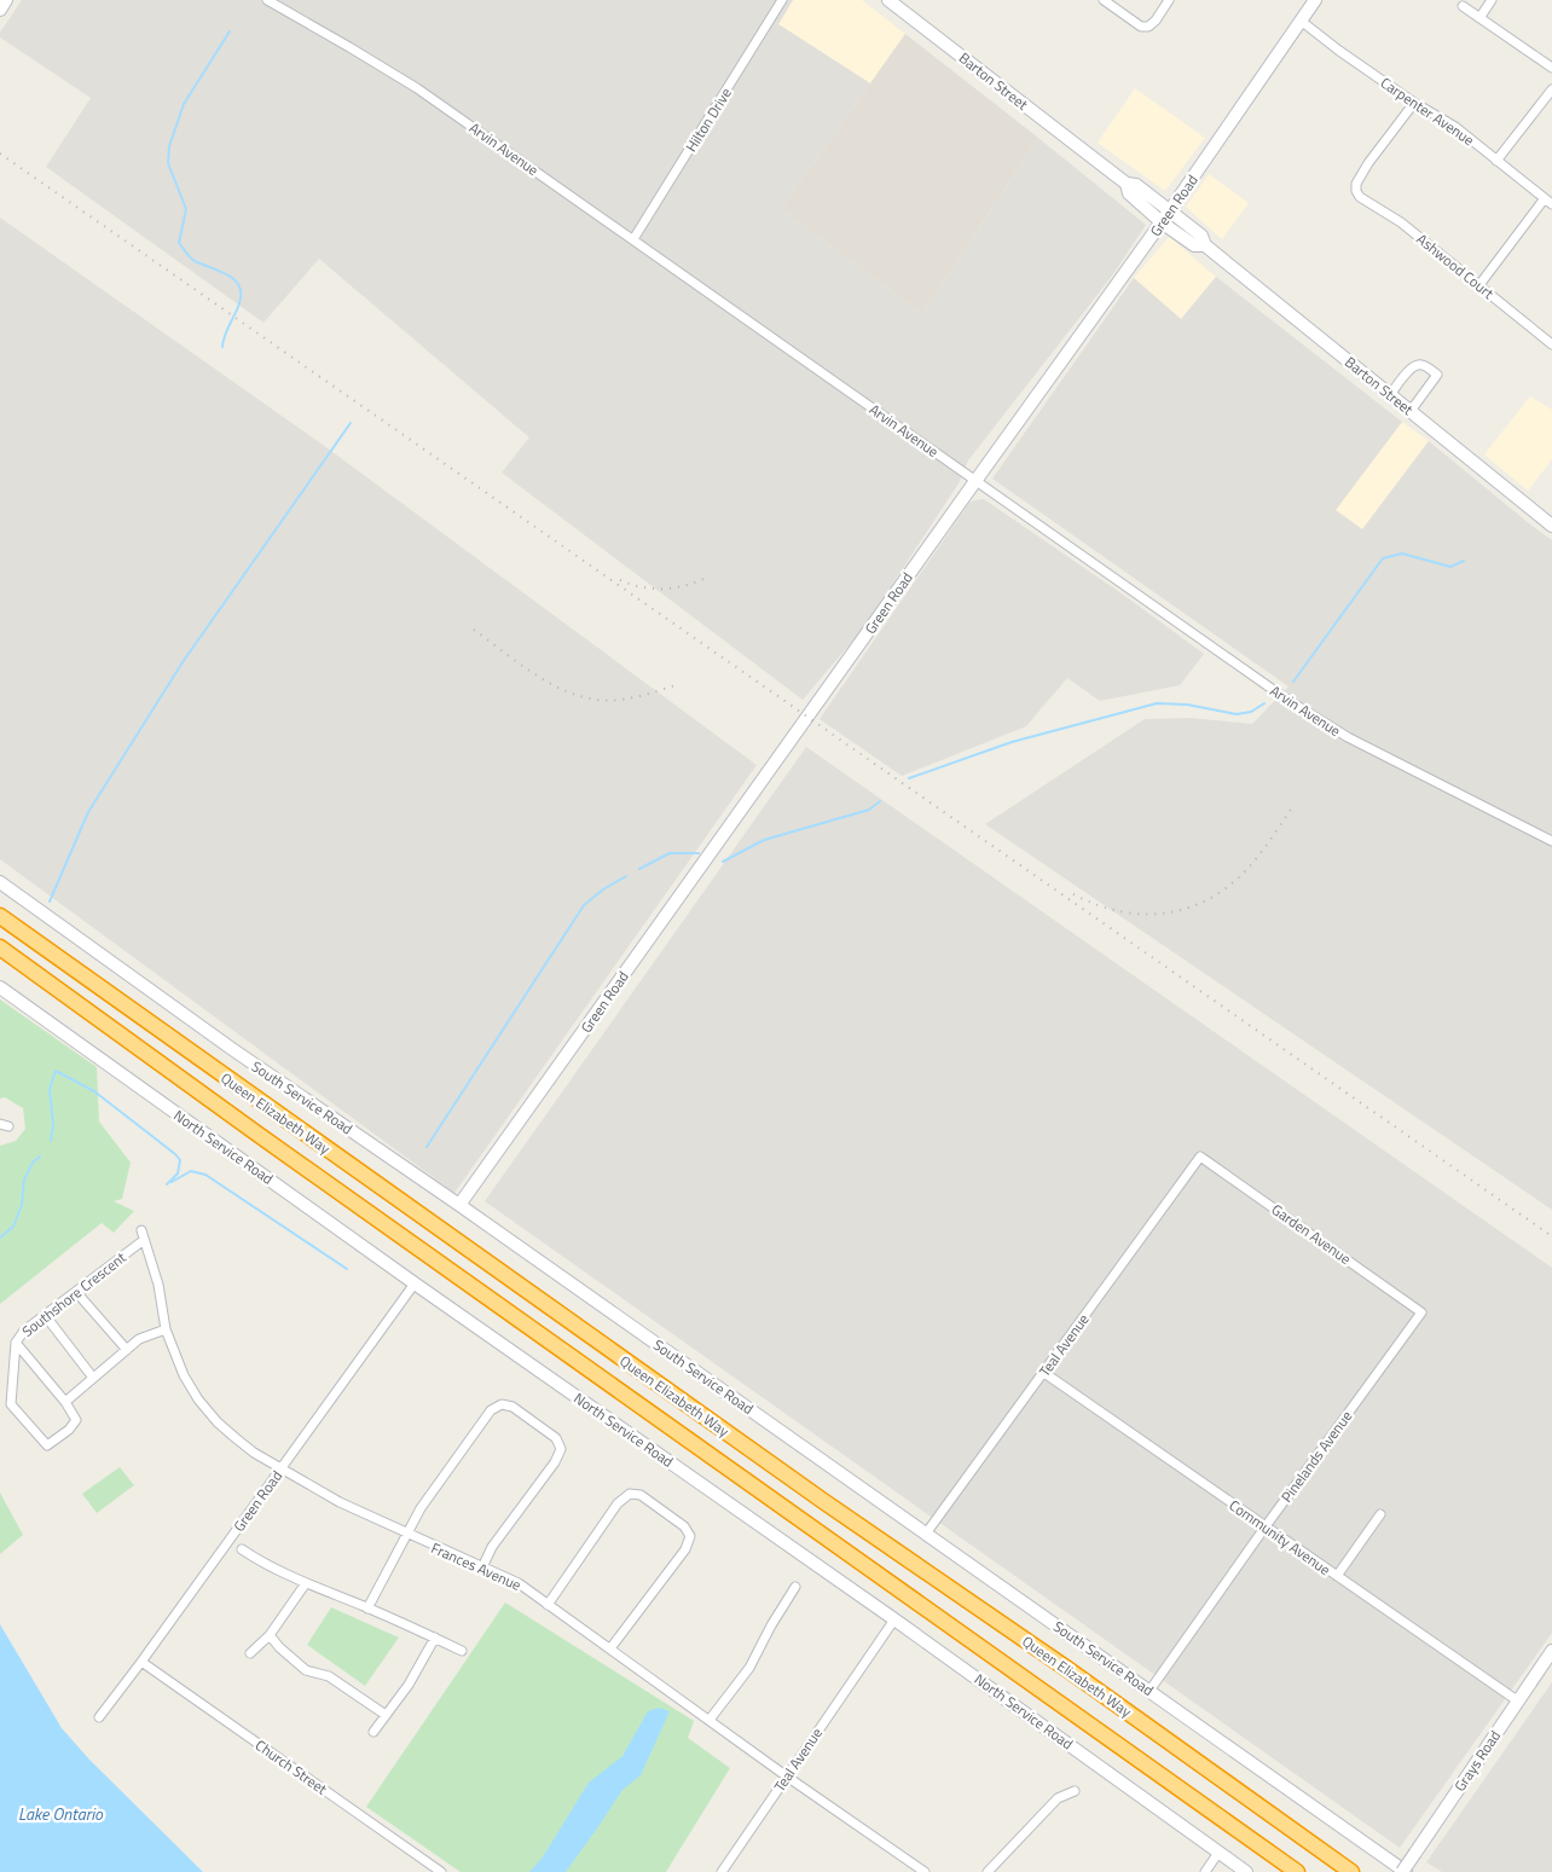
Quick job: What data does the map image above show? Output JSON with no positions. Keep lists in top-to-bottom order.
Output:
{
  "streets": {
    "highway": ["Queen Elizabeth Way"],
    "street": [
      "Barton Street",
      "Carpenter Avenue",
      "Hilton Drive",
      "Arvin Avenue",
      "Green Road",
      "Ashwood Court",
      "South Service Road",
      "North Service Road",
      "Garden Avenue",
      "Southshore Crescent",
      "Teal Avenue",
      "Pinelands Avenue",
      "Community Avenue",
      "Frances Avenue",
      "Grays Road",
      "Church Street"
    ]
  },
  "crossings": [
    ["Barton Street", "Green Road"],
    ["Carpenter Avenue", "Green Road"],
    ["Carpenter Avenue", "Ashwood Court"],
    ["Hilton Drive", "Arvin Avenue"],
    ["Arvin Avenue", "Green Road"],
    ["Green Road", "South Service Road"],
    ["Green Road", "North Service Road"],
    ["Green Road", "Frances Avenue"],
    ["Green Road", "Church Street"],
    ["South Service Road", "Teal Avenue"],
    ["South Service Road", "Pinelands Avenue"],
    ["South Service Road", "Grays Road"],
    ["North Service Road", "Teal Avenue"],
    ["Garden Avenue", "Teal Avenue"],
    ["Garden Avenue", "Pinelands Avenue"],
    ["Southshore Crescent", "Frances Avenue"],
    ["Teal Avenue", "Community Avenue"],
    ["Teal Avenue", "Frances Avenue"],
    ["Pinelands Avenue", "Community Avenue"],
    ["Community Avenue", "Grays Road"]
  ],
  "water": ["Lake Ontario"]
}
